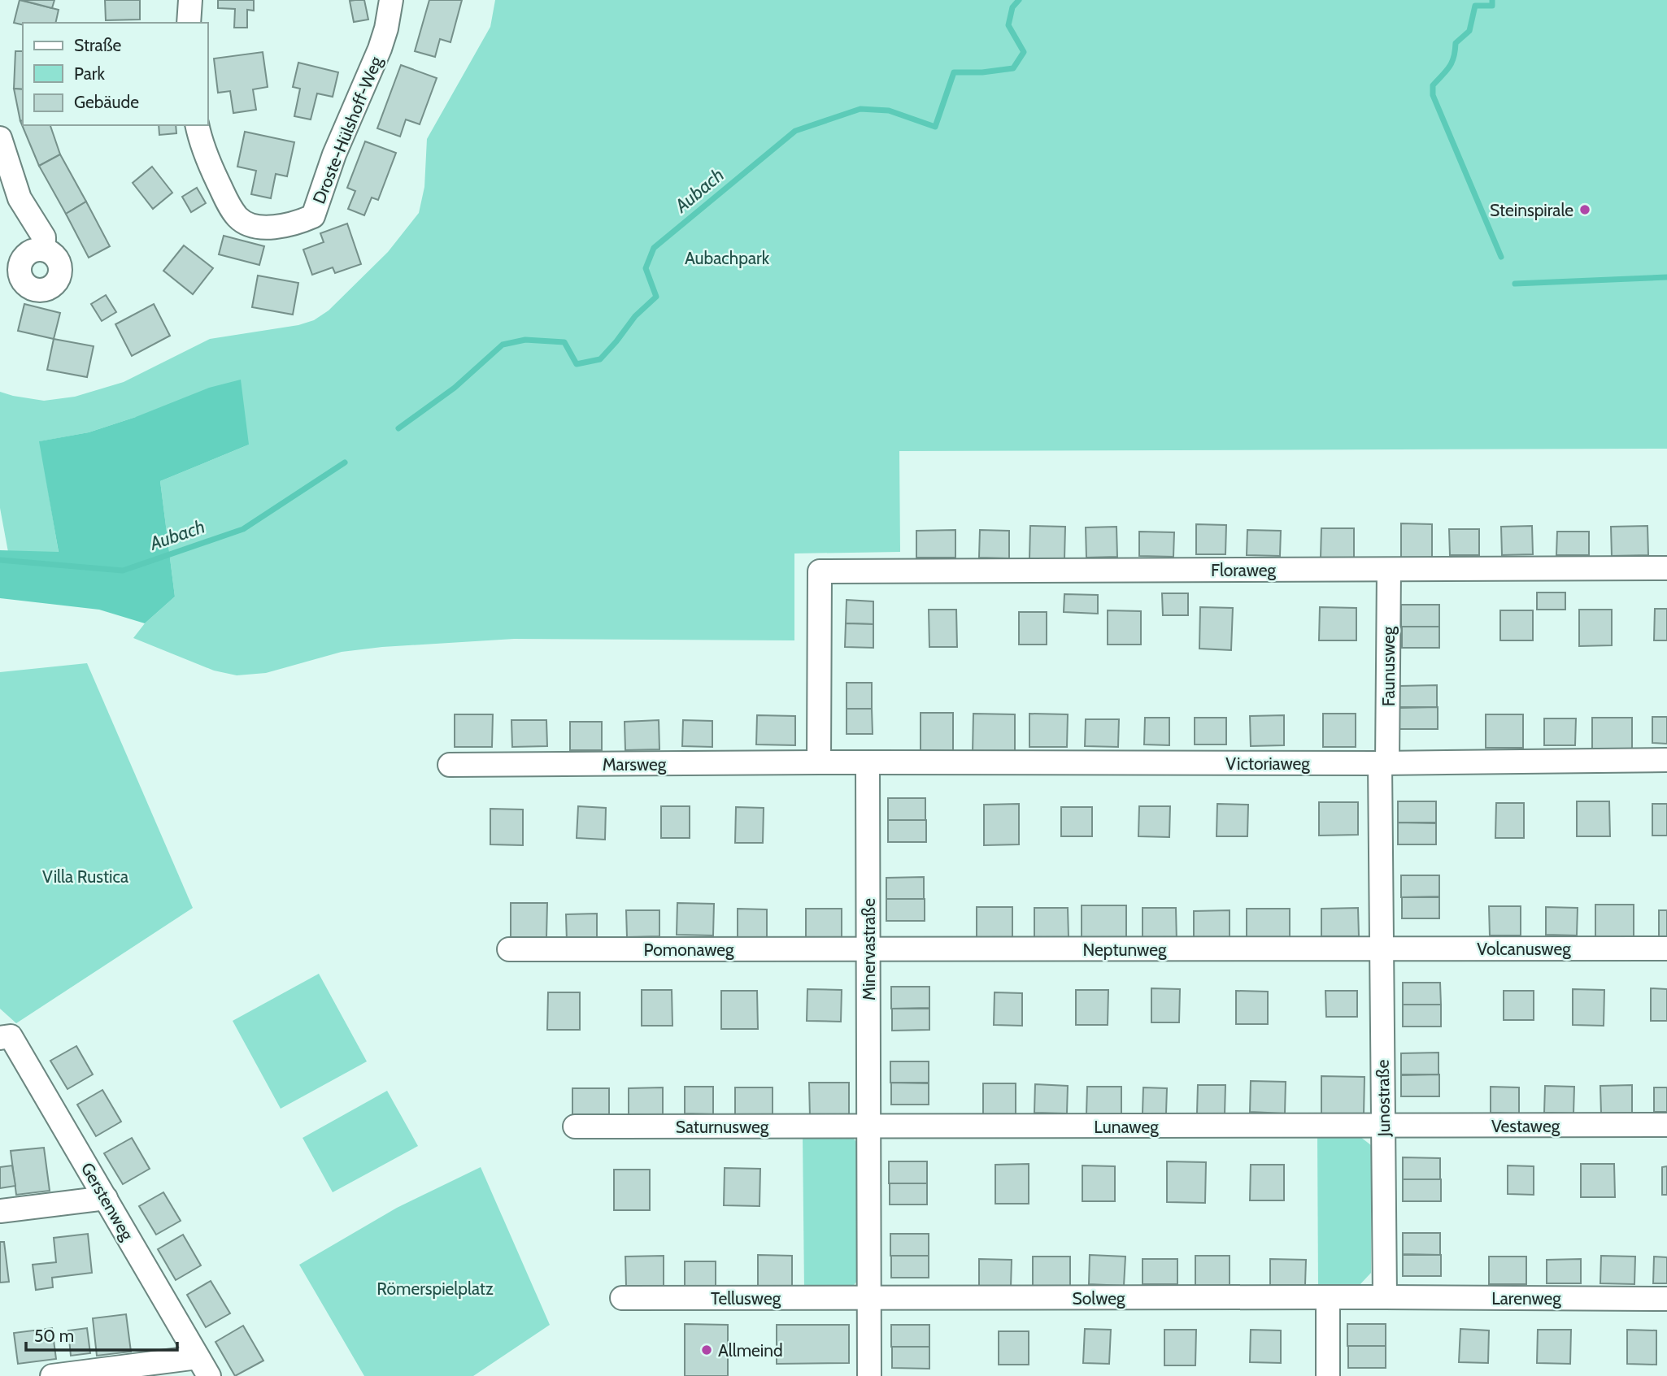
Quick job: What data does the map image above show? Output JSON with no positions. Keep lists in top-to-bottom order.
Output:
{
  "streets": {
    "street": [
      "Droste-Hülshoff-Weg",
      "Floraweg",
      "Faunusweg",
      "Victoriaweg",
      "Marsweg",
      "Volcanusweg",
      "Pomonaweg",
      "Minervastraße",
      "Neptunweg",
      "Junostraße",
      "Vestaweg",
      "Saturnusweg",
      "Lunaweg",
      "Gerstenweg",
      "Tellusweg",
      "Solweg",
      "Larenweg"
    ]
  },
  "crossings": [
    ["Floraweg", "Faunusweg"],
    ["Floraweg", "Marsweg"],
    ["Faunusweg", "Victoriaweg"],
    ["Faunusweg", "Junostraße"],
    ["Victoriaweg", "Minervastraße"],
    ["Victoriaweg", "Junostraße"],
    ["Volcanusweg", "Neptunweg"],
    ["Volcanusweg", "Junostraße"],
    ["Pomonaweg", "Minervastraße"],
    ["Pomonaweg", "Neptunweg"],
    ["Minervastraße", "Neptunweg"],
    ["Minervastraße", "Saturnusweg"],
    ["Minervastraße", "Lunaweg"],
    ["Minervastraße", "Tellusweg"],
    ["Minervastraße", "Solweg"],
    ["Neptunweg", "Junostraße"],
    ["Junostraße", "Vestaweg"],
    ["Junostraße", "Lunaweg"],
    ["Junostraße", "Larenweg"],
    ["Vestaweg", "Lunaweg"],
    ["Saturnusweg", "Lunaweg"],
    ["Tellusweg", "Solweg"]
  ],
  "water": ["Aubach"],
  "parks": ["Aubachpark", "Villa Rustica", "Römerspielplatz"],
  "places": ["Steinspirale", "Allmeind"],
  "legend": ["Straße", "Park", "Gebäude"],
  "scale_bar": "50 m"
}
